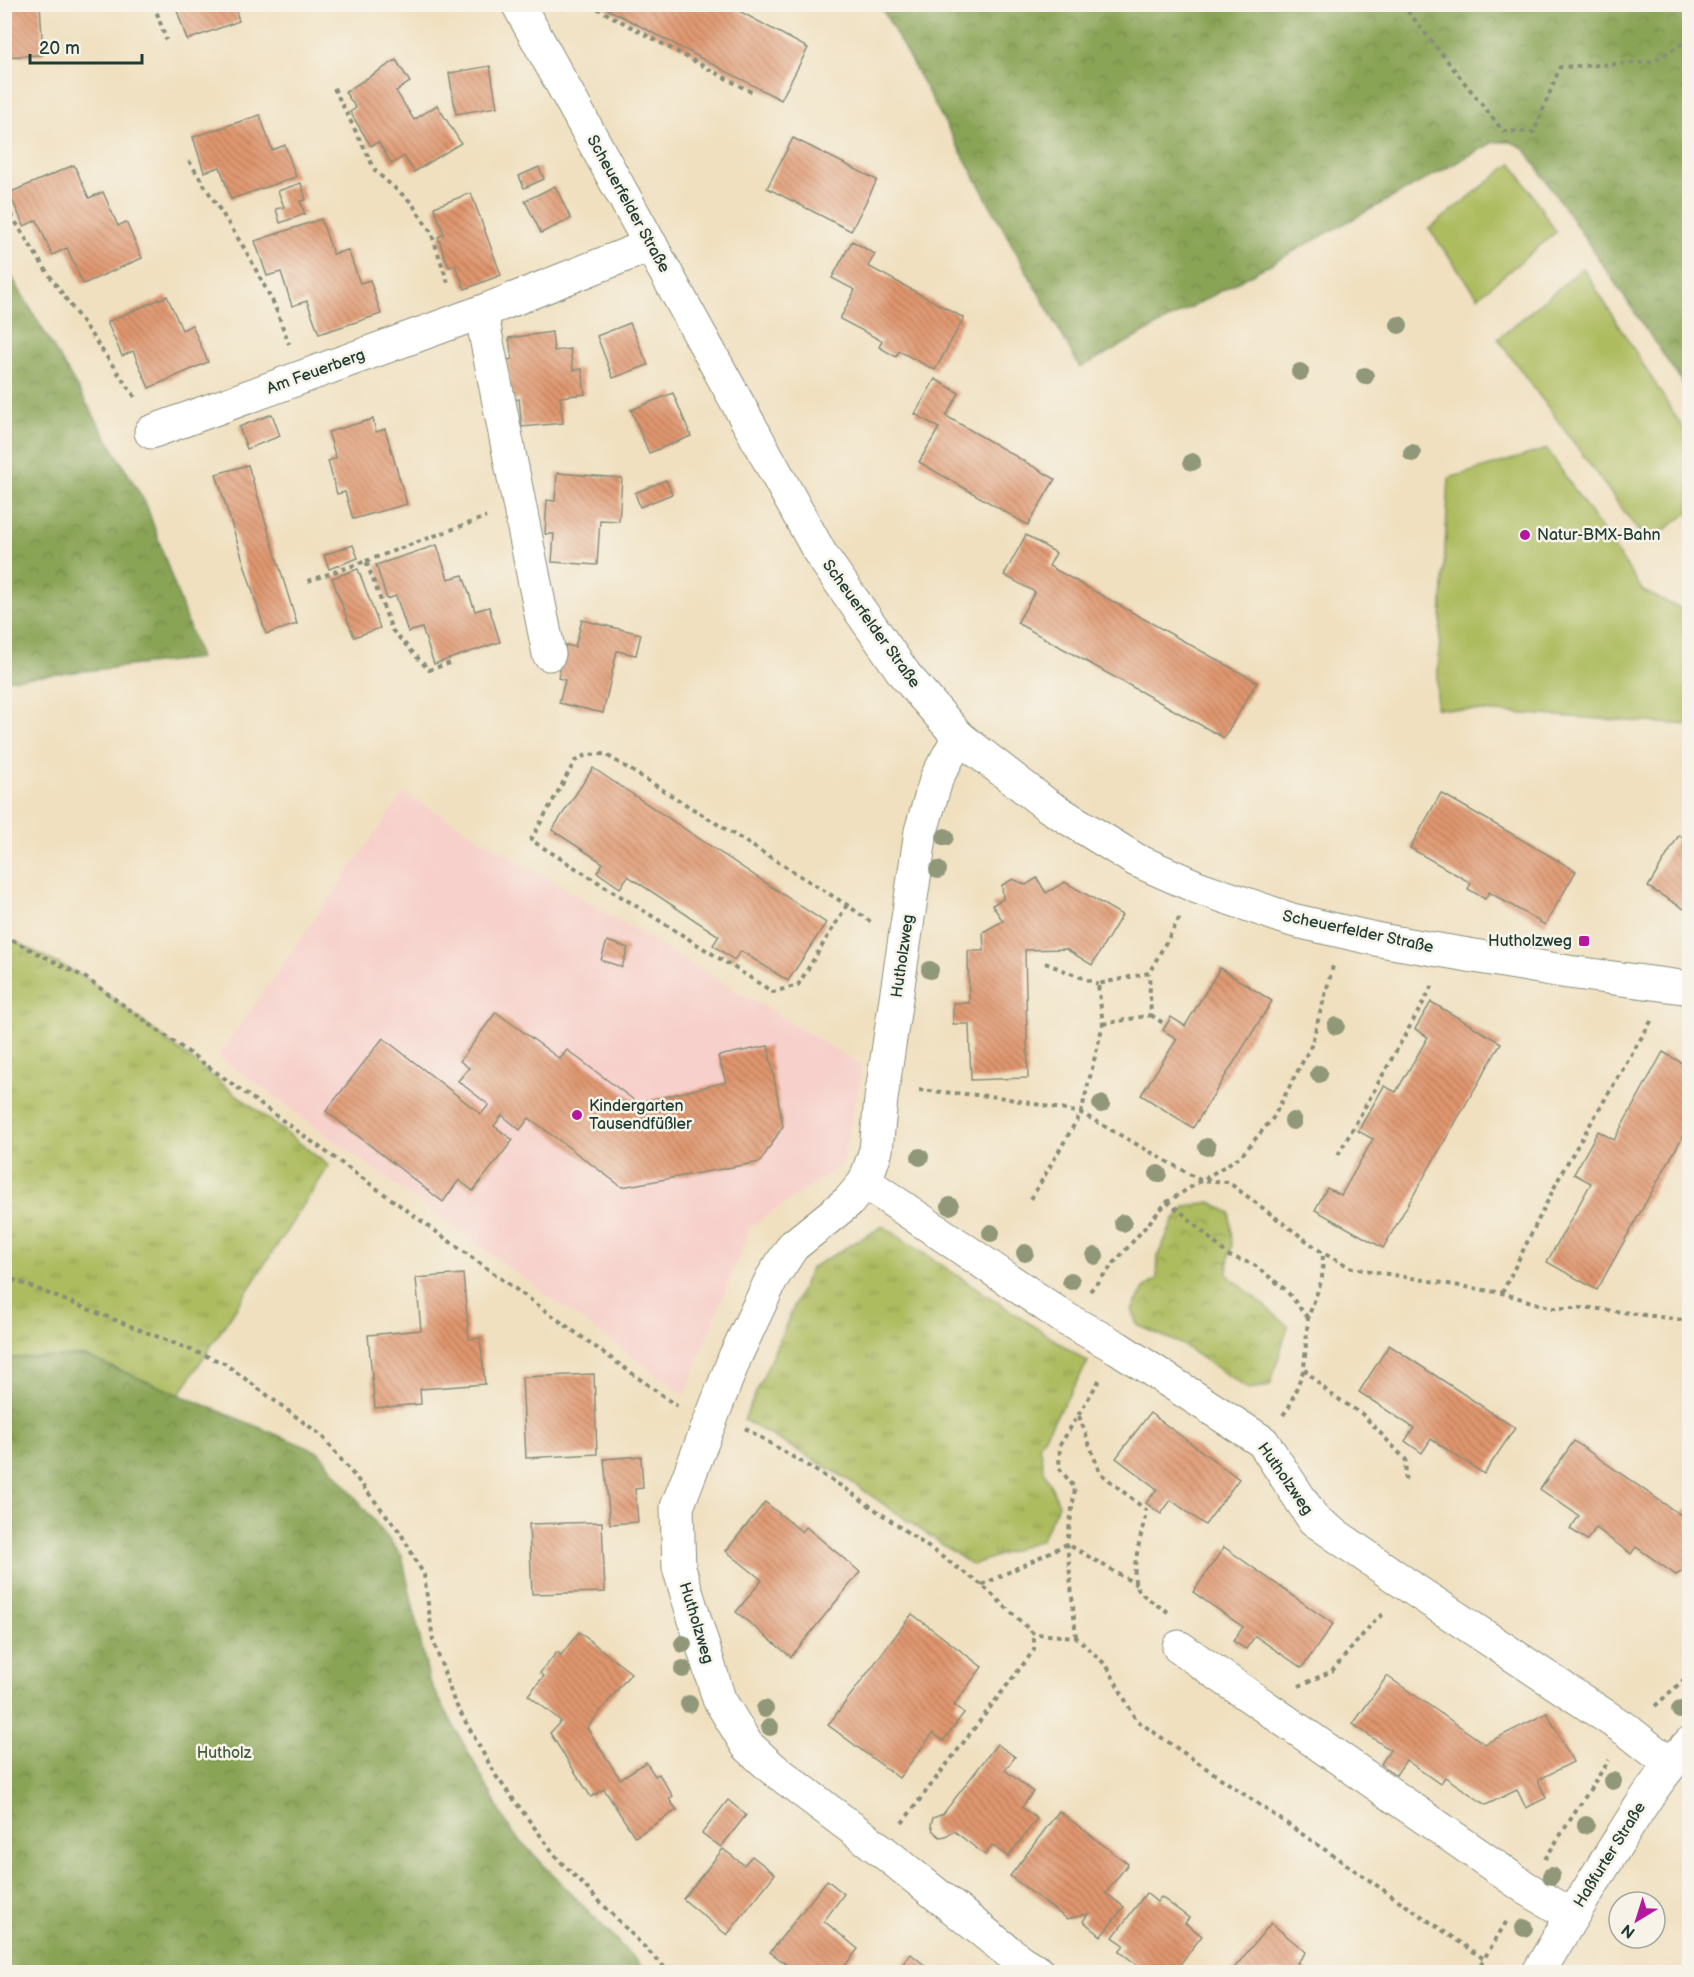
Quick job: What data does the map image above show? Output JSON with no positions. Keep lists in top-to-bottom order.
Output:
{
  "streets": {
    "street": [
      "Scheuerfelder Straße",
      "Am Feuerberg",
      "Hutholzweg",
      "Haßfurter Straße"
    ]
  },
  "crossings": [
    ["Scheuerfelder Straße", "Am Feuerberg"],
    ["Scheuerfelder Straße", "Hutholzweg"],
    ["Hutholzweg", "Haßfurter Straße"]
  ],
  "parks": ["Hutholz"],
  "places": {
    "other": ["Natur-BMX-Bahn", "Kindergarten Tausendfüßler"],
    "transit": ["Hutholzweg"]
  },
  "scale_bar": "20 m",
  "north": "bottom left"
}
